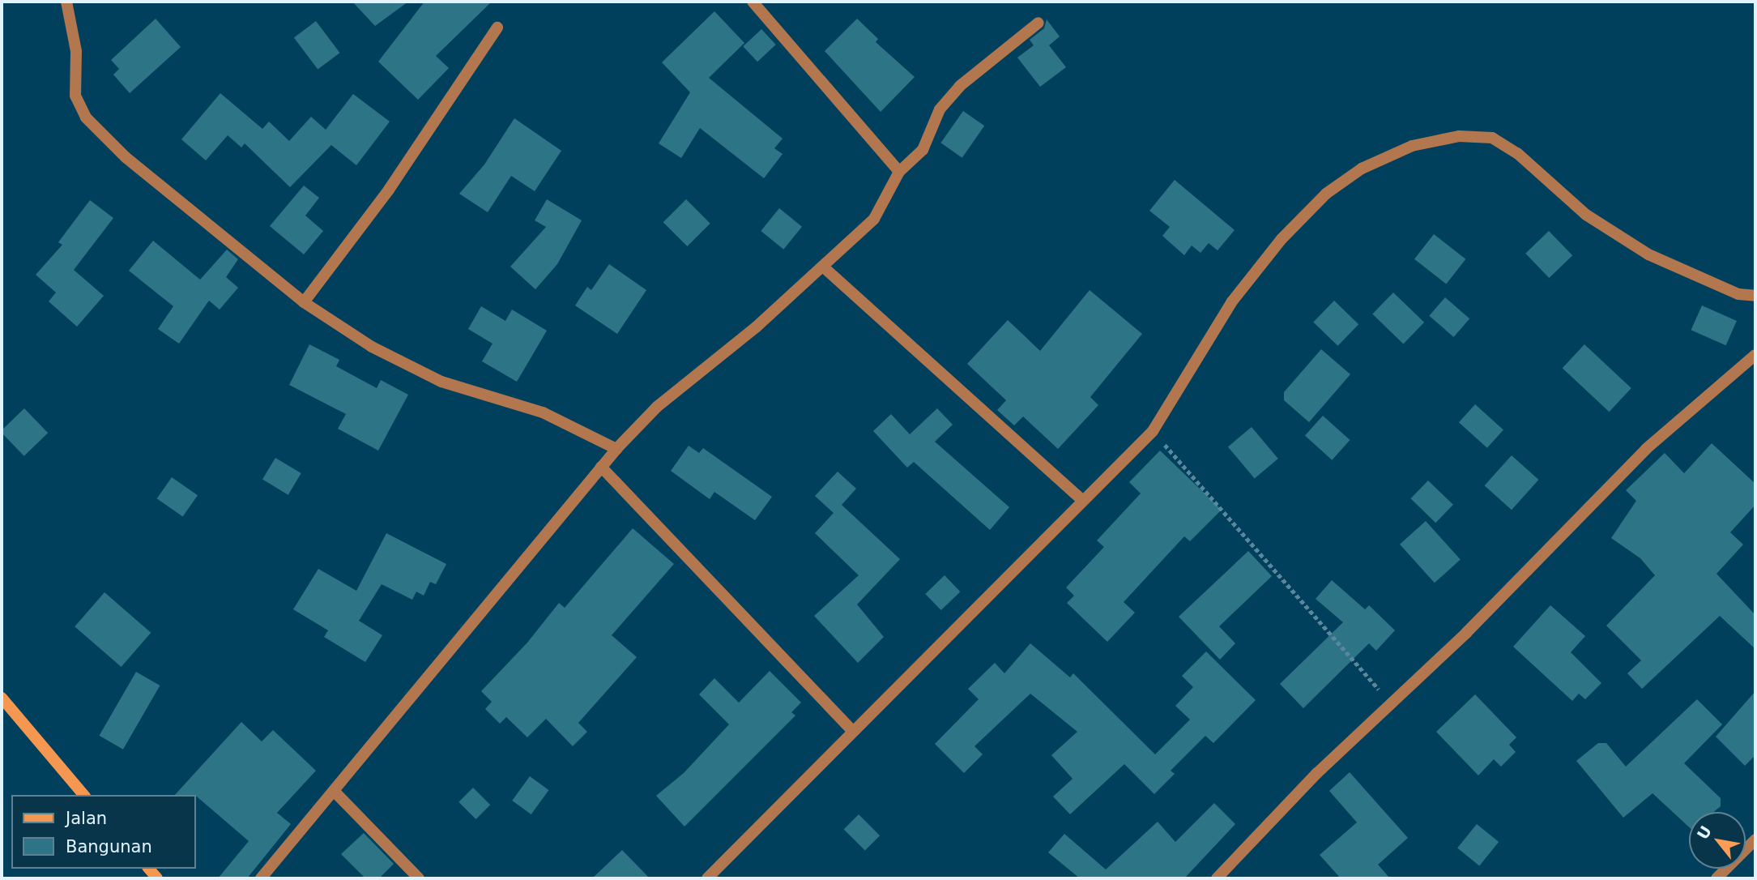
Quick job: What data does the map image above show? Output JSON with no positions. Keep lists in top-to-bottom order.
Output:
{
  "legend": ["Jalan", "Bangunan"],
  "north": "top left"
}
